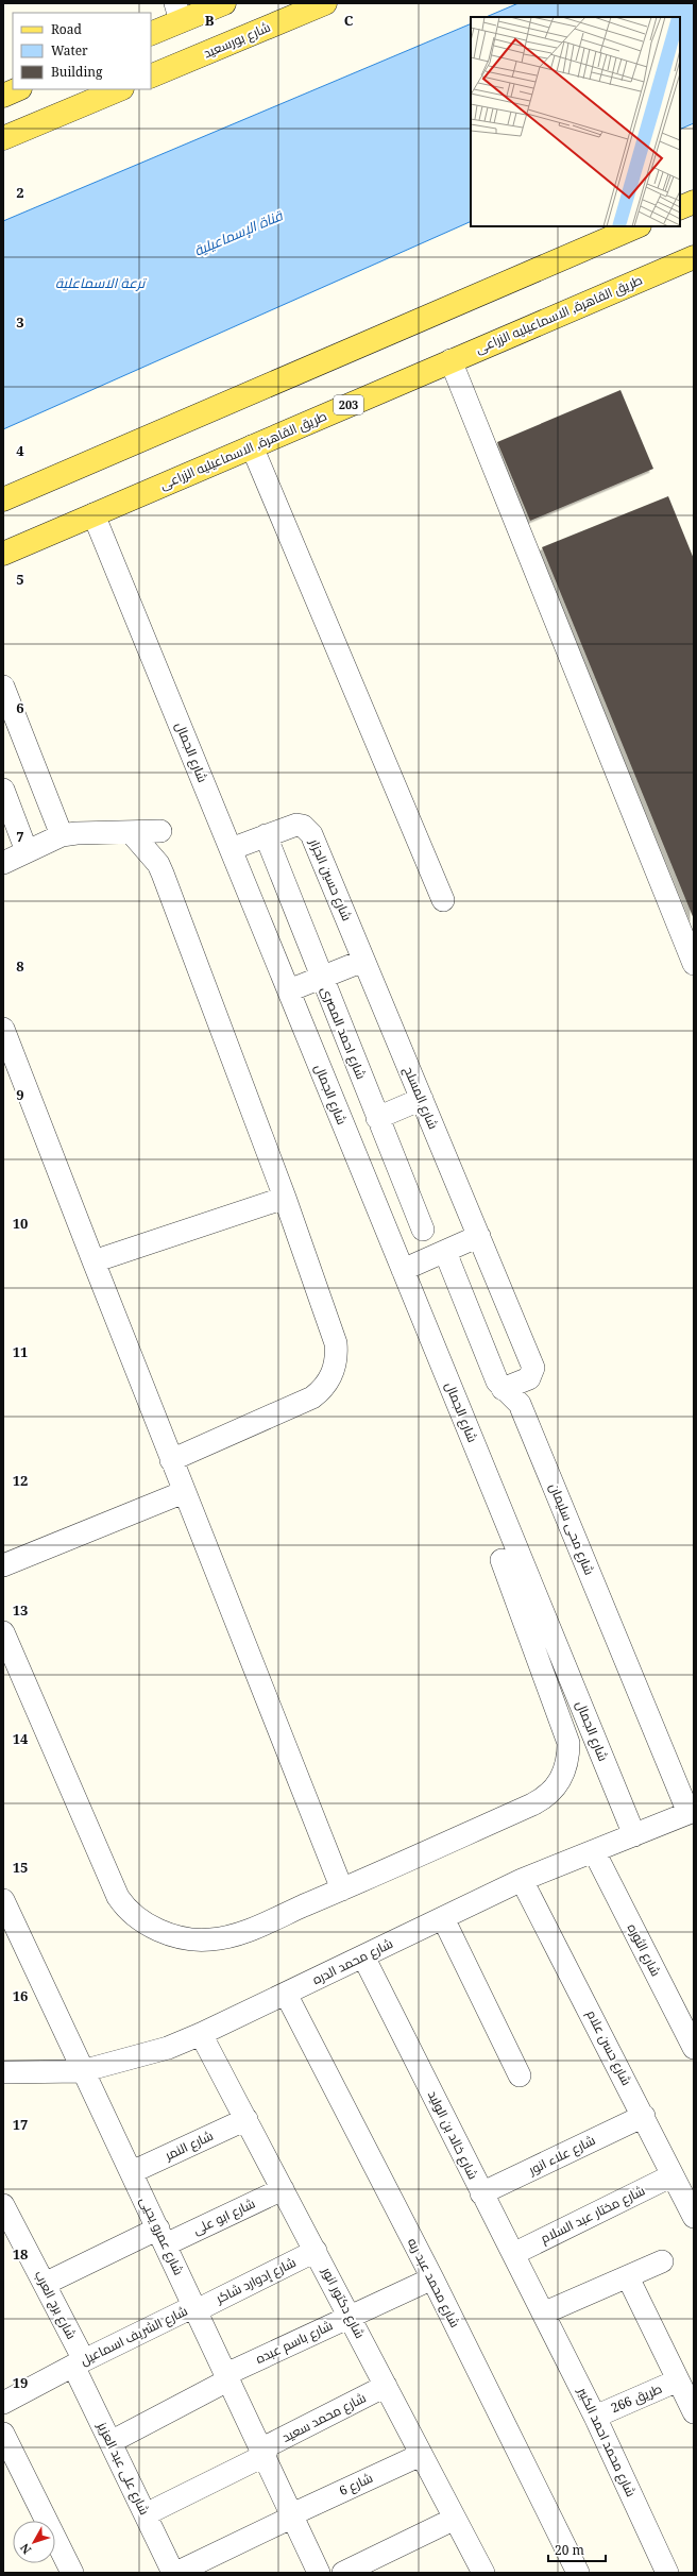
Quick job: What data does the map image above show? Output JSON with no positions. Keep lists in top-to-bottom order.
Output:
{
  "streets": {
    "main road": ["شارع بورسعيد", "طريق القاهرة, الاسماعيليه الزراعى", "203"],
    "street": [
      "شارع الجمال",
      "شارع حسين الجزار",
      "شارع احمد المصرى",
      "شارع المسلح",
      "شارع محى سليمان",
      "شارع الثوره",
      "شارع محمد الدره",
      "شارع حسن علام",
      "شارع خالد بن الوليد",
      "شارع النمر",
      "شارع علاء انور",
      "شارع مختار عبد السلام",
      "شارع ابو على",
      "شارع عمرو يحيى",
      "شارع إدوارد شاكر",
      "شارع محمد عبد ربه",
      "شارع دكتور انور",
      "شارع برج العرب",
      "شارع الشريف اسماعيل",
      "شارع باسم عبده",
      "طريق 266",
      "شارع محمد سعيد",
      "شارع محمد احمد الكبير",
      "شارع على عبد العزيز",
      "شارع 6"
    ]
  },
  "crossings": [
    ["طريق القاهرة, الاسماعيليه الزراعى", "شارع الجمال"],
    ["شارع الجمال", "شارع حسين الجزار"],
    ["شارع الجمال", "شارع محمد الدره"],
    ["شارع حسين الجزار", "شارع احمد المصرى"],
    ["شارع حسين الجزار", "شارع المسلح"],
    ["شارع المسلح", "شارع محى سليمان"],
    ["شارع محى سليمان", "شارع محمد الدره"],
    ["شارع الثوره", "شارع محمد الدره"],
    ["شارع محمد الدره", "شارع حسن علام"],
    ["شارع محمد الدره", "شارع خالد بن الوليد"],
    ["شارع محمد الدره", "شارع عمرو يحيى"],
    ["شارع محمد الدره", "شارع محمد عبد ربه"],
    ["شارع محمد الدره", "شارع دكتور انور"],
    ["شارع حسن علام", "شارع علاء انور"],
    ["شارع حسن علام", "شارع مختار عبد السلام"],
    ["شارع خالد بن الوليد", "شارع علاء انور"],
    ["شارع خالد بن الوليد", "شارع مختار عبد السلام"],
    ["شارع خالد بن الوليد", "شارع محمد احمد الكبير"],
    ["شارع النمر", "شارع عمرو يحيى"],
    ["شارع النمر", "شارع دكتور انور"],
    ["شارع ابو على", "شارع عمرو يحيى"],
    ["شارع ابو على", "شارع دكتور انور"],
    ["شارع ابو على", "شارع برج العرب"],
    ["شارع عمرو يحيى", "شارع إدوارد شاكر"],
    ["شارع عمرو يحيى", "شارع الشريف اسماعيل"],
    ["شارع عمرو يحيى", "شارع باسم عبده"],
    ["شارع عمرو يحيى", "شارع محمد سعيد"],
    ["شارع عمرو يحيى", "شارع 6"],
    ["شارع إدوارد شاكر", "شارع دكتور انور"],
    ["شارع إدوارد شاكر", "شارع الشريف اسماعيل"],
    ["شارع محمد عبد ربه", "شارع باسم عبده"],
    ["شارع دكتور انور", "شارع باسم عبده"],
    ["شارع دكتور انور", "شارع محمد سعيد"],
    ["شارع دكتور انور", "شارع 6"],
    ["شارع برج العرب", "شارع الشريف اسماعيل"],
    ["شارع برج العرب", "شارع على عبد العزيز"],
    ["شارع الشريف اسماعيل", "شارع على عبد العزيز"],
    ["شارع باسم عبده", "شارع على عبد العزيز"],
    ["طريق 266", "شارع محمد احمد الكبير"],
    ["شارع محمد سعيد", "شارع على عبد العزيز"],
    ["شارع على عبد العزيز", "شارع 6"]
  ],
  "water": ["قناة الإسماعيلية", "ترعة الاسماعلية"],
  "legend": ["Road", "Water", "Building"],
  "scale_bar": "20 m",
  "north": "bottom left",
  "grid": {
    "columns": ["B", "C"],
    "rows": [
      "2",
      "3",
      "4",
      "5",
      "6",
      "7",
      "8",
      "9",
      "10",
      "11",
      "12",
      "13",
      "14",
      "15",
      "16",
      "17",
      "18",
      "19"
    ]
  }
}
